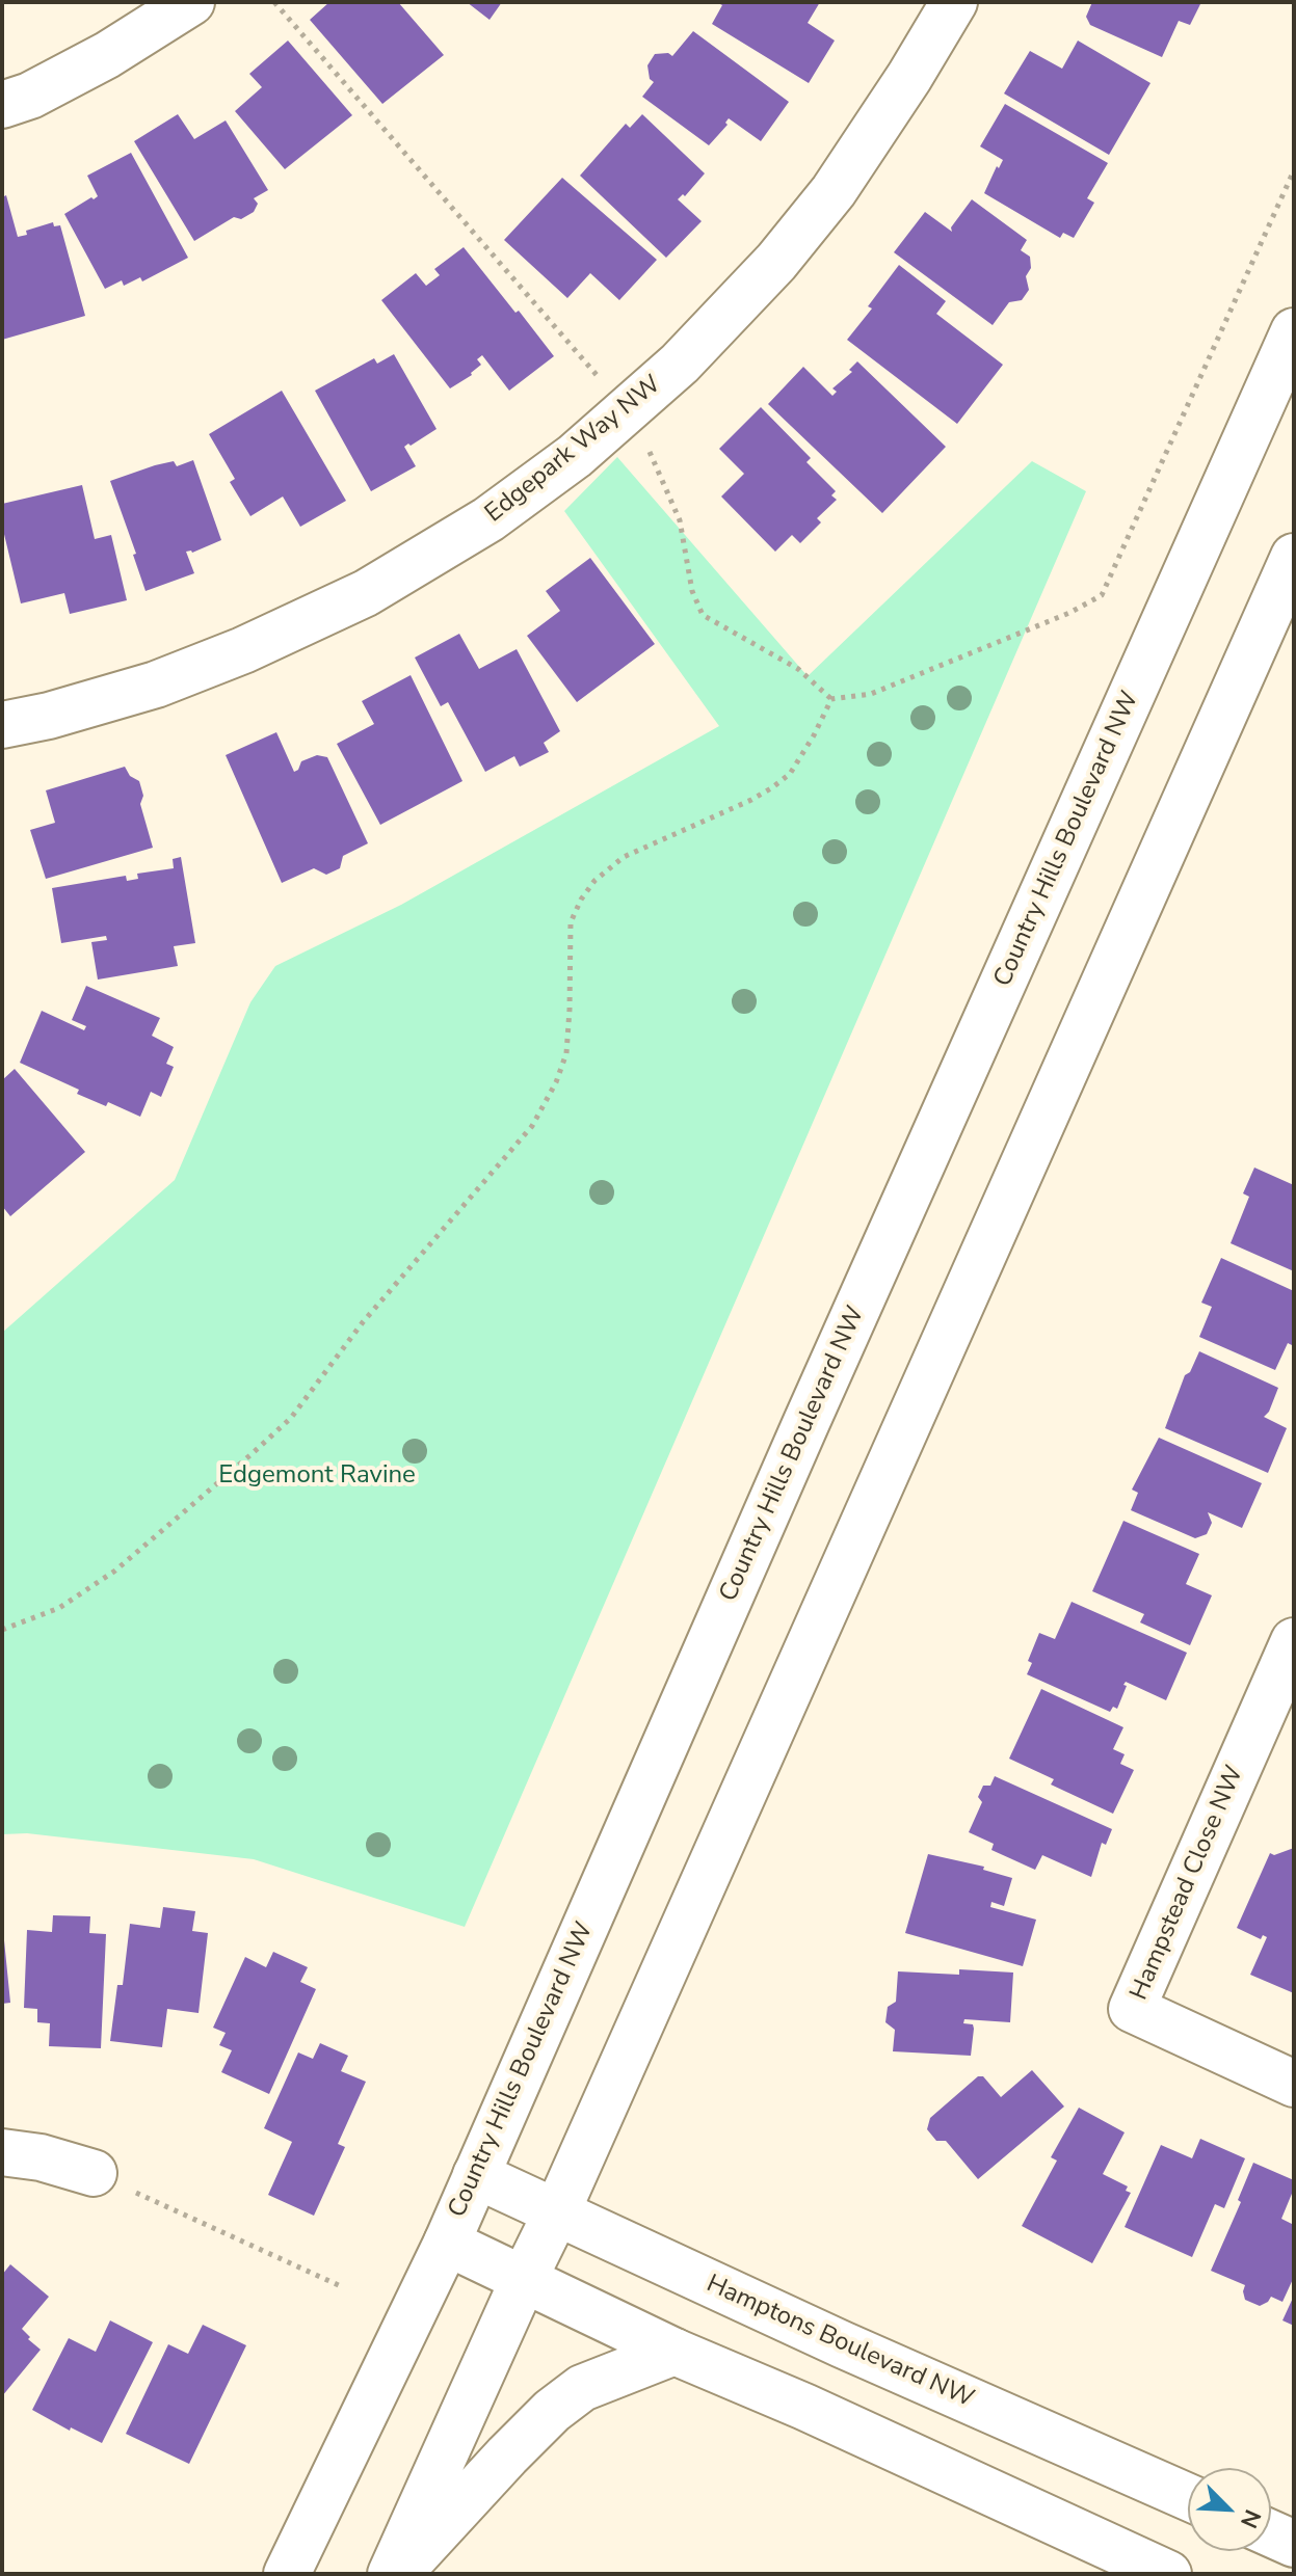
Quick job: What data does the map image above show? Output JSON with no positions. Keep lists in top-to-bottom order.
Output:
{
  "streets": {
    "main road": [
      "Edgepark Way NW",
      "Country Hills Boulevard NW",
      "Hampstead Close NW",
      "Hamptons Boulevard NW"
    ]
  },
  "crossings": [
    ["Country Hills Boulevard NW", "Hamptons Boulevard NW"]
  ],
  "parks": ["Edgemont Ravine"],
  "north": "bottom right"
}
